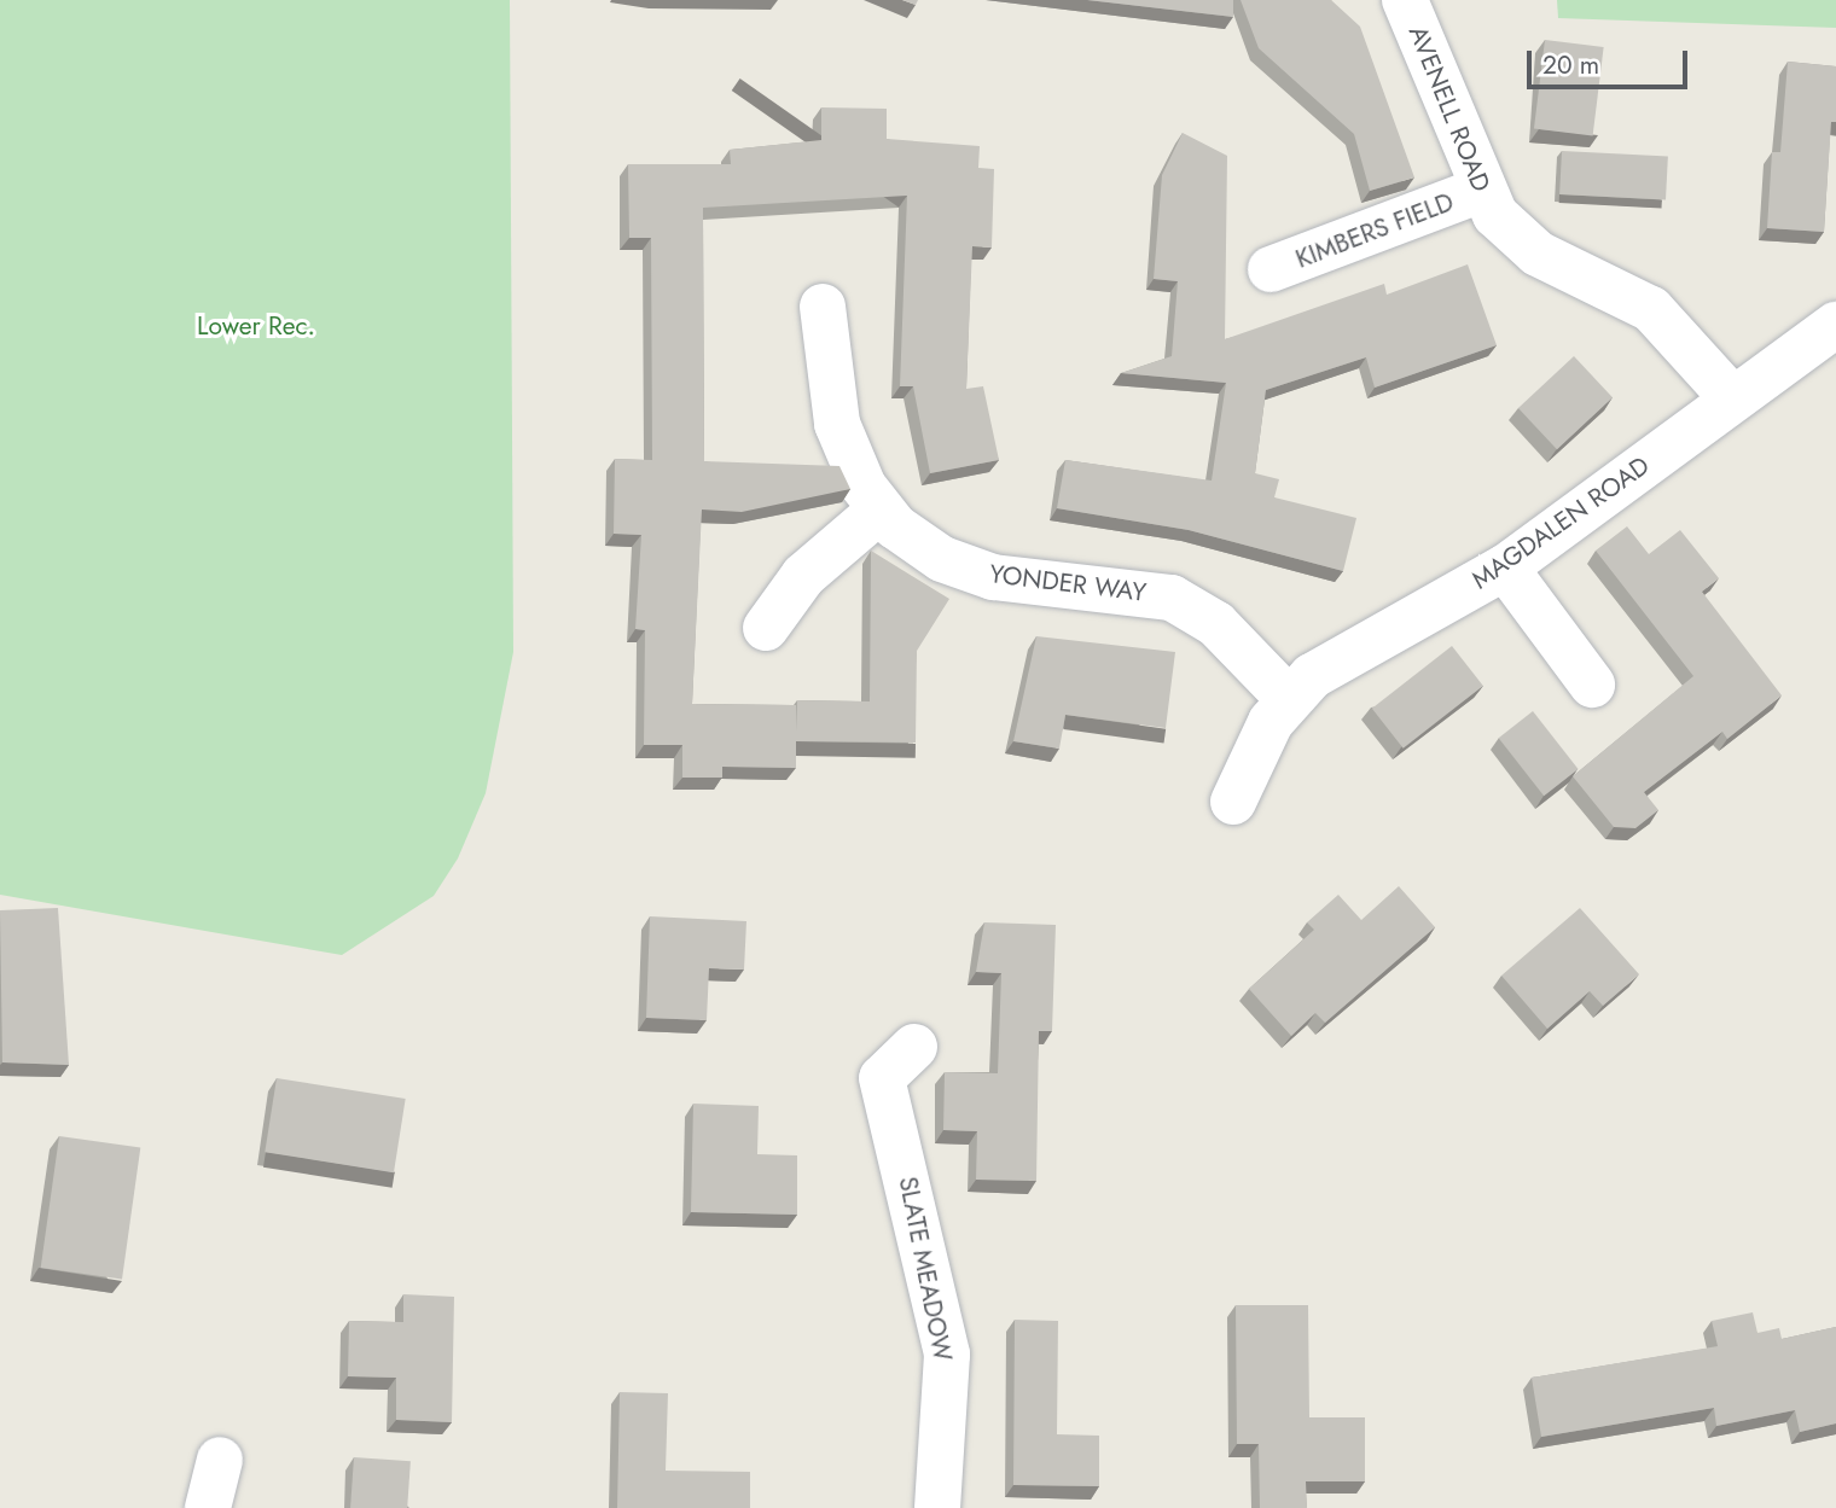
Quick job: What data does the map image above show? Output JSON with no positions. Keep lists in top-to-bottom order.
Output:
{
  "streets": {
    "street": [
      "AVENELL ROAD",
      "KIMBERS FIELD",
      "MAGDALEN ROAD",
      "YONDER WAY",
      "SLATE MEADOW"
    ]
  },
  "crossings": [
    ["AVENELL ROAD", "KIMBERS FIELD"],
    ["AVENELL ROAD", "MAGDALEN ROAD"],
    ["MAGDALEN ROAD", "YONDER WAY"]
  ],
  "parks": ["Lower Rec."],
  "scale_bar": "20 m"
}
